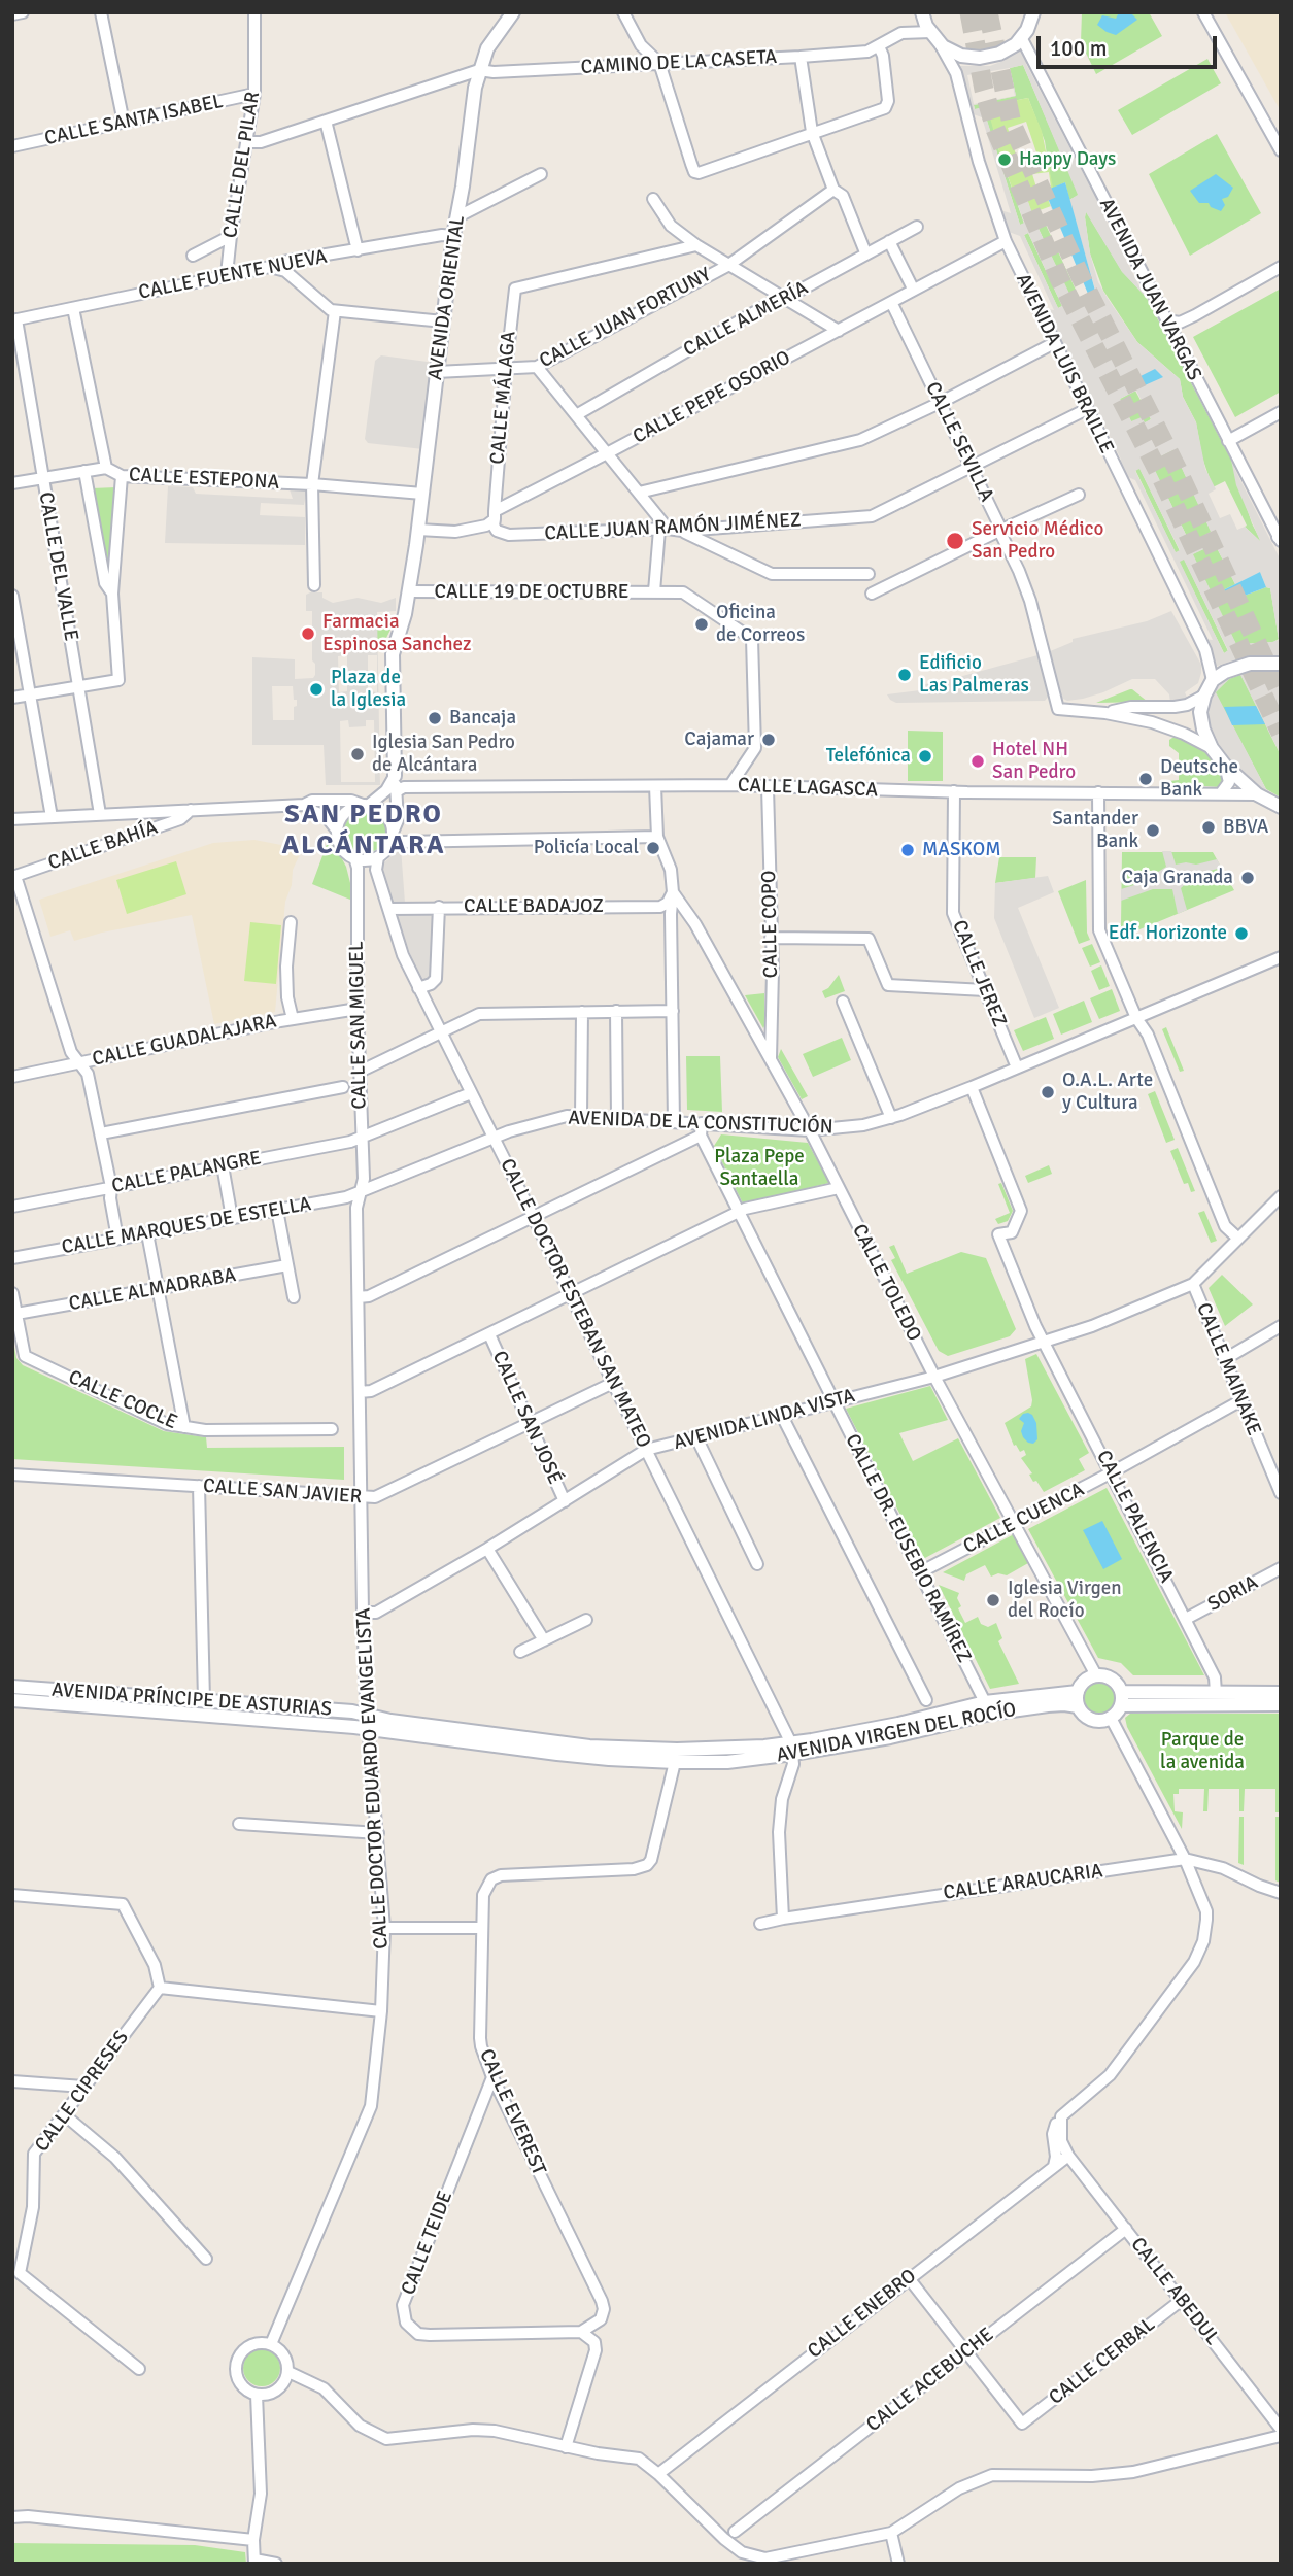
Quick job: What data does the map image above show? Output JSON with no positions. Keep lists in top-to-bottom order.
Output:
{
  "streets": {
    "street": [
      "CAMINO DE LA CASETA",
      "CALLE SANTA ISABEL",
      "CALLE DEL PILAR",
      "CALLE FUENTE NUEVA",
      "AVENIDA JUAN VARGAS",
      "AVENIDA ORIENTAL",
      "CALLE JUAN FORTUNY",
      "CALLE ALMERÍA",
      "AVENIDA LUIS BRAILLE",
      "CALLE MÁLAGA",
      "CALLE PEPE OSORIO",
      "CALLE SEVILLA",
      "CALLE ESTEPONA",
      "CALLE JUAN RAMÓN JIMÉNEZ",
      "CALLE DEL VALLE",
      "CALLE 19 DE OCTUBRE",
      "CALLE LAGASCA",
      "CALLE BAHÍA",
      "CALLE BADAJOZ",
      "CALLE COPO",
      "CALLE JEREZ",
      "CALLE SAN MIGUEL",
      "CALLE GUADALAJARA",
      "AVENIDA DE LA CONSTITUCIÓN",
      "CALLE PALANGRE",
      "CALLE MARQUES DE ESTELLA",
      "CALLE TOLEDO",
      "CALLE ALMADRABA",
      "CALLE DOCTOR ESTEBAN SAN MATEO",
      "CALLE MAINAKE",
      "CALLE COCLE",
      "CALLE SAN JOSÉ",
      "AVENIDA LINDA VISTA",
      "CALLE SAN JAVIER",
      "CALLE PALENCIA",
      "CALLE CUENCA",
      "CALLE DR. EUSEBIO RAMÍREZ",
      "SORIA",
      "AVENIDA PRÍNCIPE DE ASTURIAS",
      "AVENIDA VIRGEN DEL ROCÍO",
      "CALLE DOCTOR EDUARDO EVANGELISTA",
      "CALLE ARAUCARIA",
      "CALLE CIPRESES",
      "CALLE EVEREST",
      "CALLE TEIDE",
      "CALLE ABEDUL",
      "CALLE ENEBRO",
      "CALLE CERBAL",
      "CALLE ACEBUCHE"
    ]
  },
  "crossings": [
    ["CAMINO DE LA CASETA", "CALLE DEL PILAR"],
    ["CAMINO DE LA CASETA", "AVENIDA ORIENTAL"],
    ["CALLE SANTA ISABEL", "CALLE DEL PILAR"],
    ["CALLE DEL PILAR", "CALLE FUENTE NUEVA"],
    ["CALLE FUENTE NUEVA", "AVENIDA ORIENTAL"],
    ["CALLE FUENTE NUEVA", "CALLE DEL VALLE"],
    ["AVENIDA ORIENTAL", "CALLE JUAN FORTUNY"],
    ["AVENIDA ORIENTAL", "CALLE PEPE OSORIO"],
    ["AVENIDA ORIENTAL", "CALLE ESTEPONA"],
    ["AVENIDA ORIENTAL", "CALLE 19 DE OCTUBRE"],
    ["CALLE JUAN FORTUNY", "CALLE MÁLAGA"],
    ["AVENIDA LUIS BRAILLE", "CALLE PEPE OSORIO"],
    ["AVENIDA LUIS BRAILLE", "CALLE JUAN RAMÓN JIMÉNEZ"],
    ["CALLE MÁLAGA", "CALLE PEPE OSORIO"],
    ["CALLE MÁLAGA", "CALLE JUAN RAMÓN JIMÉNEZ"],
    ["CALLE PEPE OSORIO", "CALLE SEVILLA"],
    ["CALLE PEPE OSORIO", "CALLE JUAN RAMÓN JIMÉNEZ"],
    ["CALLE SEVILLA", "CALLE JUAN RAMÓN JIMÉNEZ"],
    ["CALLE ESTEPONA", "CALLE DEL VALLE"],
    ["CALLE 19 DE OCTUBRE", "CALLE LAGASCA"],
    ["CALLE LAGASCA", "CALLE COPO"],
    ["CALLE LAGASCA", "CALLE JEREZ"],
    ["CALLE BADAJOZ", "CALLE TOLEDO"],
    ["CALLE BADAJOZ", "CALLE DOCTOR ESTEBAN SAN MATEO"],
    ["CALLE COPO", "CALLE TOLEDO"],
    ["CALLE JEREZ", "AVENIDA DE LA CONSTITUCIÓN"],
    ["CALLE SAN MIGUEL", "CALLE GUADALAJARA"],
    ["CALLE SAN MIGUEL", "AVENIDA DE LA CONSTITUCIÓN"],
    ["CALLE SAN MIGUEL", "CALLE PALANGRE"],
    ["CALLE SAN MIGUEL", "CALLE MARQUES DE ESTELLA"],
    ["CALLE SAN MIGUEL", "CALLE DOCTOR ESTEBAN SAN MATEO"],
    ["CALLE SAN MIGUEL", "CALLE DOCTOR EDUARDO EVANGELISTA"],
    ["AVENIDA DE LA CONSTITUCIÓN", "CALLE MARQUES DE ESTELLA"],
    ["AVENIDA DE LA CONSTITUCIÓN", "CALLE TOLEDO"],
    ["AVENIDA DE LA CONSTITUCIÓN", "CALLE DOCTOR ESTEBAN SAN MATEO"],
    ["AVENIDA DE LA CONSTITUCIÓN", "CALLE PALENCIA"],
    ["AVENIDA DE LA CONSTITUCIÓN", "CALLE DOCTOR EDUARDO EVANGELISTA"],
    ["CALLE PALANGRE", "CALLE DOCTOR ESTEBAN SAN MATEO"],
    ["CALLE MARQUES DE ESTELLA", "CALLE DOCTOR EDUARDO EVANGELISTA"],
    ["CALLE TOLEDO", "AVENIDA LINDA VISTA"],
    ["CALLE TOLEDO", "CALLE CUENCA"],
    ["CALLE TOLEDO", "AVENIDA VIRGEN DEL ROCÍO"],
    ["CALLE ALMADRABA", "CALLE COCLE"],
    ["CALLE DOCTOR ESTEBAN SAN MATEO", "AVENIDA LINDA VISTA"],
    ["CALLE DOCTOR ESTEBAN SAN MATEO", "CALLE SAN JAVIER"],
    ["CALLE DOCTOR ESTEBAN SAN MATEO", "AVENIDA VIRGEN DEL ROCÍO"],
    ["CALLE MAINAKE", "AVENIDA LINDA VISTA"],
    ["CALLE MAINAKE", "CALLE CUENCA"],
    ["CALLE SAN JOSÉ", "AVENIDA LINDA VISTA"],
    ["CALLE SAN JOSÉ", "CALLE SAN JAVIER"],
    ["AVENIDA LINDA VISTA", "CALLE PALENCIA"],
    ["AVENIDA LINDA VISTA", "CALLE DR. EUSEBIO RAMÍREZ"],
    ["AVENIDA LINDA VISTA", "CALLE DOCTOR EDUARDO EVANGELISTA"],
    ["CALLE SAN JAVIER", "CALLE DOCTOR EDUARDO EVANGELISTA"],
    ["CALLE PALENCIA", "CALLE CUENCA"],
    ["CALLE PALENCIA", "SORIA"],
    ["CALLE CUENCA", "CALLE DR. EUSEBIO RAMÍREZ"],
    ["CALLE DR. EUSEBIO RAMÍREZ", "AVENIDA VIRGEN DEL ROCÍO"],
    ["AVENIDA PRÍNCIPE DE ASTURIAS", "AVENIDA VIRGEN DEL ROCÍO"],
    ["AVENIDA PRÍNCIPE DE ASTURIAS", "CALLE DOCTOR EDUARDO EVANGELISTA"],
    ["AVENIDA VIRGEN DEL ROCÍO", "CALLE DOCTOR EDUARDO EVANGELISTA"],
    ["AVENIDA VIRGEN DEL ROCÍO", "CALLE EVEREST"],
    ["CALLE EVEREST", "CALLE TEIDE"],
    ["CALLE ABEDUL", "CALLE ENEBRO"],
    ["CALLE ABEDUL", "CALLE CERBAL"],
    ["CALLE ABEDUL", "CALLE ACEBUCHE"],
    ["CALLE CERBAL", "CALLE ACEBUCHE"]
  ],
  "districts": ["SAN PEDRO ALCÁNTARA"],
  "parks": ["Plaza Pepe Santaella", "Parque de la avenida"],
  "places": [
    "Happy Days",
    "Servicio Médico San Pedro",
    "Oficina de Correos",
    "Farmacia Espinosa Sanchez",
    "Edificio Las Palmeras",
    "Plaza de la Iglesia",
    "Bancaja",
    "Cajamar",
    "Iglesia San Pedro de Alcántara",
    "Telefónica",
    "Hotel NH San Pedro",
    "Deutsche Bank",
    "BBVA",
    "Santander Bank",
    "Policía Local",
    "MASKOM",
    "Caja Granada",
    "Edf. Horizonte",
    "O.A.L. Arte y Cultura",
    "Iglesia Virgen del Rocío"
  ],
  "scale_bar": "100 m"
}
